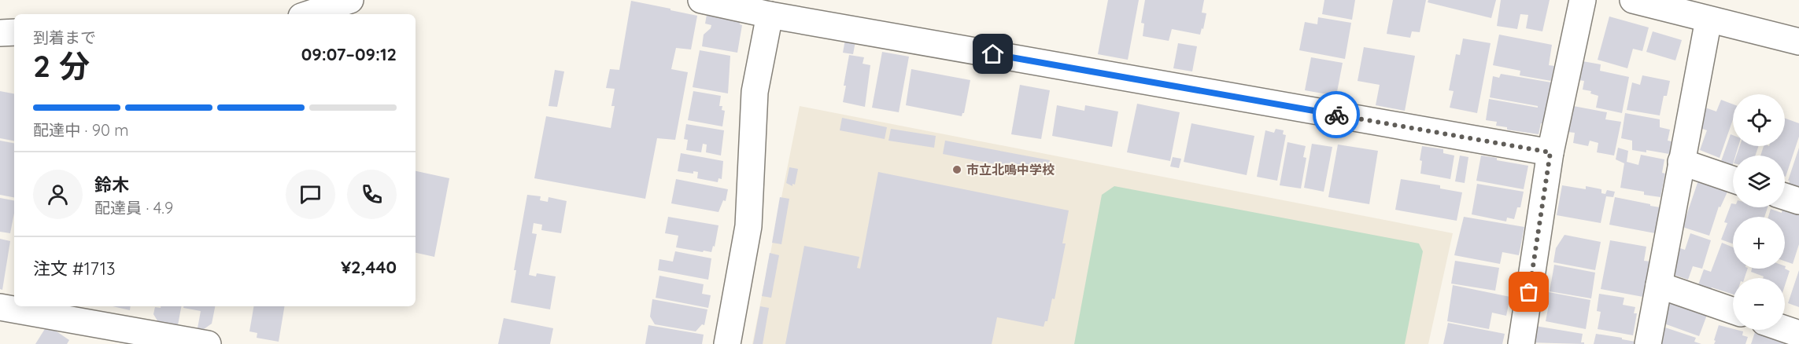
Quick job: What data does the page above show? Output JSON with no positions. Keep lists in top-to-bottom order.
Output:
{
  "places": ["市立北鳴中学校"],
  "page": {
    "heading": ["2 分", "到着まで", "09:07–09:12"],
    "panel": [
      "鈴木",
      "配達員 · 4.9",
      "注文 #1713",
      "¥2,440"
    ],
    "map_buttons": ["+", "−"],
    "bar": "配達中 · 90 m"
  }
}
